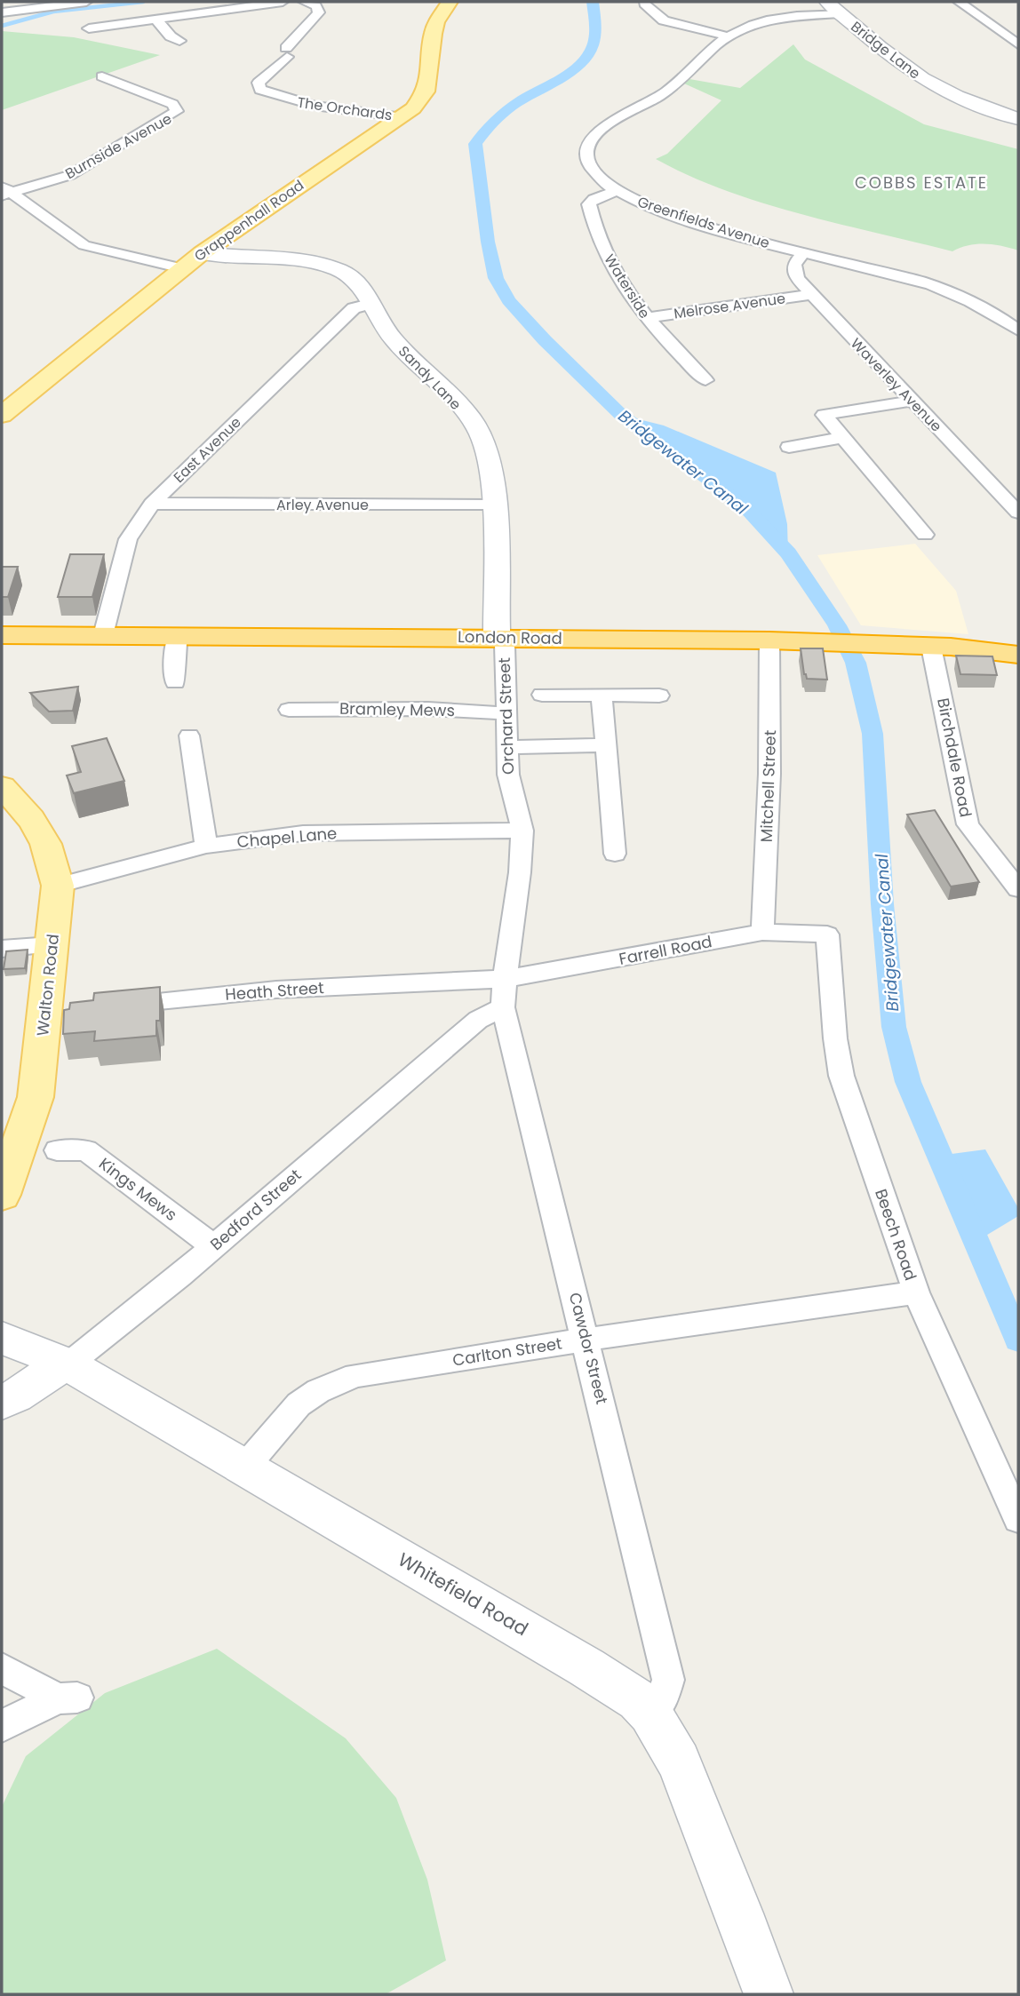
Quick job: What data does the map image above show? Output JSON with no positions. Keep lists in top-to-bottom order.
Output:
{
  "streets": {
    "highway": ["London Road"],
    "main road": ["Grappenhall Road", "Walton Road"],
    "street": [
      "Bridge Lane",
      "The Orchards",
      "Burnside Avenue",
      "Greenfields Avenue",
      "Waterside",
      "Melrose Avenue",
      "Sandy Lane",
      "Waverley Avenue",
      "East Avenue",
      "Arley Avenue",
      "Bramley Mews",
      "Orchard Street",
      "Birchdale Road",
      "Mitchell Street",
      "Chapel Lane",
      "Farrell Road",
      "Heath Street",
      "Kings Mews",
      "Bedford Street",
      "Beech Road",
      "Cawdor Street",
      "Carlton Street",
      "Whitefield Road"
    ]
  },
  "crossings": [
    ["Bridge Lane", "Greenfields Avenue"],
    ["The Orchards", "Grappenhall Road"],
    ["Grappenhall Road", "Sandy Lane"],
    ["Greenfields Avenue", "Waterside"],
    ["Greenfields Avenue", "Waverley Avenue"],
    ["Waterside", "Melrose Avenue"],
    ["Melrose Avenue", "Waverley Avenue"],
    ["Sandy Lane", "East Avenue"],
    ["Sandy Lane", "Arley Avenue"],
    ["Sandy Lane", "London Road"],
    ["Sandy Lane", "Orchard Street"],
    ["East Avenue", "Arley Avenue"],
    ["East Avenue", "London Road"],
    ["London Road", "Orchard Street"],
    ["London Road", "Birchdale Road"],
    ["London Road", "Mitchell Street"],
    ["Bramley Mews", "Orchard Street"],
    ["Orchard Street", "Chapel Lane"],
    ["Orchard Street", "Farrell Road"],
    ["Orchard Street", "Heath Street"],
    ["Orchard Street", "Cawdor Street"],
    ["Mitchell Street", "Farrell Road"],
    ["Chapel Lane", "Walton Road"],
    ["Farrell Road", "Heath Street"],
    ["Farrell Road", "Beech Road"],
    ["Farrell Road", "Cawdor Street"],
    ["Heath Street", "Cawdor Street"],
    ["Kings Mews", "Bedford Street"],
    ["Bedford Street", "Cawdor Street"],
    ["Bedford Street", "Whitefield Road"],
    ["Beech Road", "Carlton Street"],
    ["Cawdor Street", "Carlton Street"],
    ["Cawdor Street", "Whitefield Road"],
    ["Carlton Street", "Whitefield Road"]
  ],
  "districts": ["COBBS ESTATE"],
  "water": ["Bridgewater Canal"]
}
